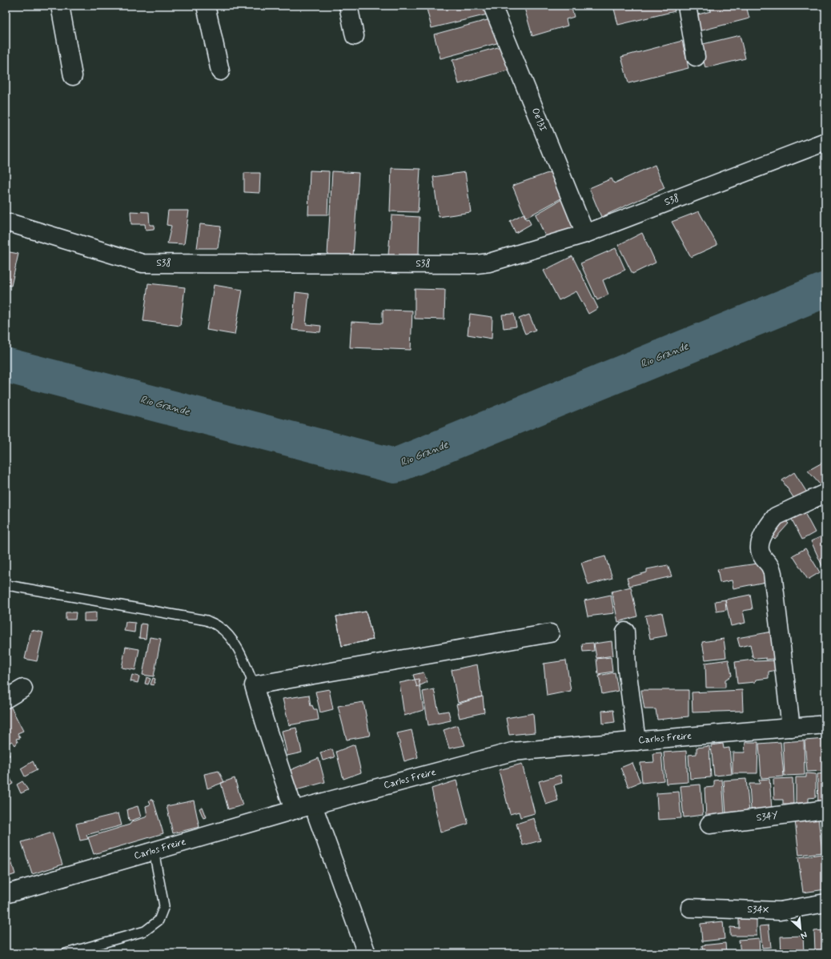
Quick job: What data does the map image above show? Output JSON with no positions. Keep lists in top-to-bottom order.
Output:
{
  "streets": {
    "street": [
      "Oe13I",
      "S38",
      "Carlos Freire",
      "S34Y",
      "S34X"
    ]
  },
  "crossings": [
    ["Oe13I", "S38"]
  ],
  "water": ["Rio Grande"],
  "north": "bottom right"
}
